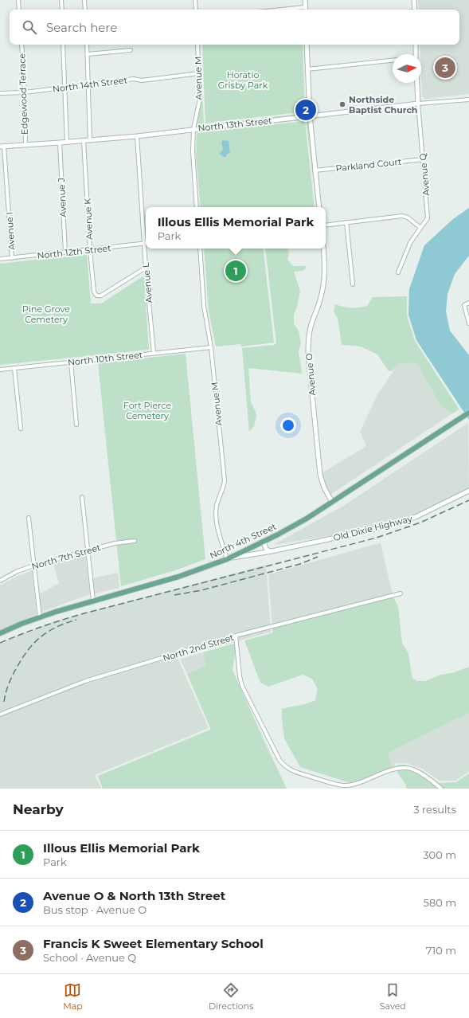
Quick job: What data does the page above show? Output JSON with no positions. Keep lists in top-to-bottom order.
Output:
{
  "streets": {
    "main road": ["North 4th Street"],
    "street": [
      "Avenue M",
      "North 14th Street",
      "Edgewood Terrace",
      "North 13th Street",
      "Parkland Court",
      "Avenue Q",
      "Avenue J",
      "Avenue K",
      "Avenue I",
      "North 12th Street",
      "Avenue L",
      "North 10th Street",
      "Avenue O",
      "Old Dixie Highway",
      "North 7th Street",
      "North 2nd Street"
    ]
  },
  "crossings": [
    ["Avenue M", "North 14th Street"],
    ["Avenue M", "North 13th Street"],
    ["Avenue M", "North 10th Street"],
    ["Avenue M", "Old Dixie Highway"],
    ["Avenue M", "North 4th Street"],
    ["North 14th Street", "Edgewood Terrace"],
    ["Edgewood Terrace", "North 13th Street"],
    ["North 13th Street", "Avenue Q"],
    ["North 13th Street", "Avenue J"],
    ["North 13th Street", "Avenue K"],
    ["North 13th Street", "Avenue I"],
    ["North 13th Street", "Avenue L"],
    ["Parkland Court", "Avenue Q"],
    ["Avenue J", "North 12th Street"],
    ["Avenue K", "North 12th Street"],
    ["Avenue K", "Avenue L"],
    ["Avenue I", "North 12th Street"],
    ["Avenue L", "North 10th Street"],
    ["Avenue O", "North 4th Street"],
    ["Old Dixie Highway", "North 4th Street"]
  ],
  "parks": ["Horatio Grisby Park", "Pine Grove Cemetery", "Fort Pierce Cemetery"],
  "places": ["Northside Baptist Church"],
  "north": "right",
  "page": {
    "search": "Search here",
    "pins": ["3", "2", "1"],
    "popup": ["Illous Ellis Memorial Park", "Park"],
    "heading": ["Nearby", "3 results"],
    "list": [
      {
        "mark": "1",
        "name": "Illous Ellis Memorial Park",
        "note": "Park",
        "value": "300 m"
      },
      {
        "mark": "2",
        "name": "Avenue O & North 13th Street",
        "note": "Bus stop · Avenue O",
        "value": "580 m"
      },
      {
        "mark": "3",
        "name": "Francis K Sweet Elementary School",
        "note": "School · Avenue Q",
        "value": "710 m"
      }
    ],
    "nav": ["Map", "Directions", "Saved"]
  }
}
